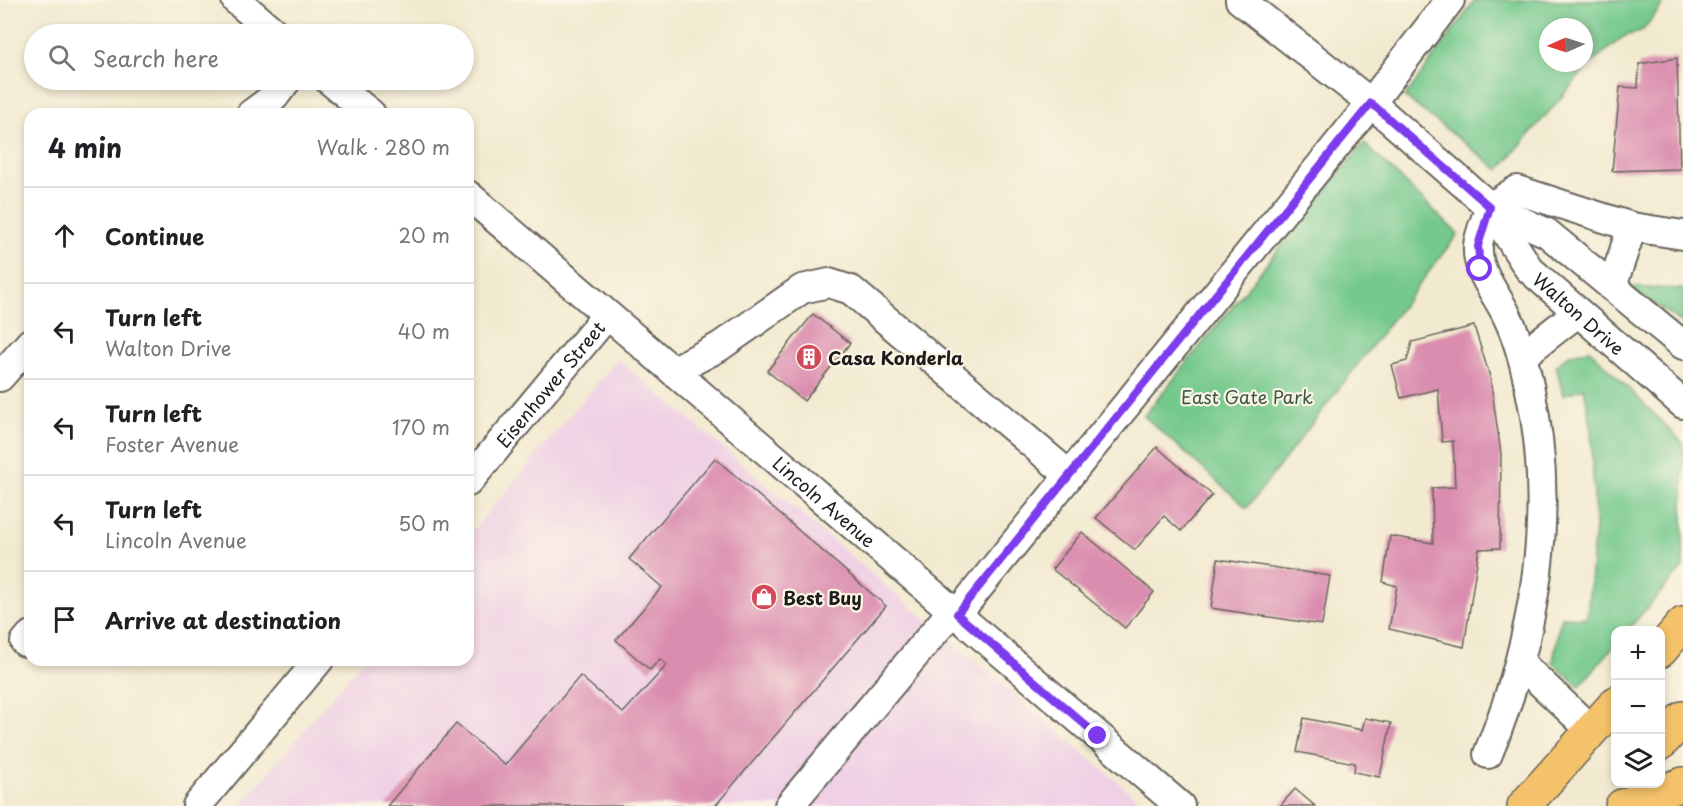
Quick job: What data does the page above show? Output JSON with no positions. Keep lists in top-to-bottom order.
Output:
{
  "streets": {
    "street": ["Walton Drive", "Eisenhower Street", "Lincoln Avenue"]
  },
  "crossings": [
    ["Eisenhower Street", "Lincoln Avenue"]
  ],
  "parks": ["East Gate Park"],
  "places": {
    "building": ["Casa Konderla"],
    "shop": ["Best Buy"]
  },
  "north": "left",
  "page": {
    "search": "Search here",
    "heading": ["4 min", "Walk · 280 m"],
    "list": [
      ["Continue", "20 m"],
      ["Turn left", "Walton Drive", "40 m"],
      ["Turn left", "Foster Avenue", "170 m"],
      ["Turn left", "Lincoln Avenue", "50 m"],
      "Arrive at destination"
    ],
    "map_buttons": ["+", "−"]
  }
}
